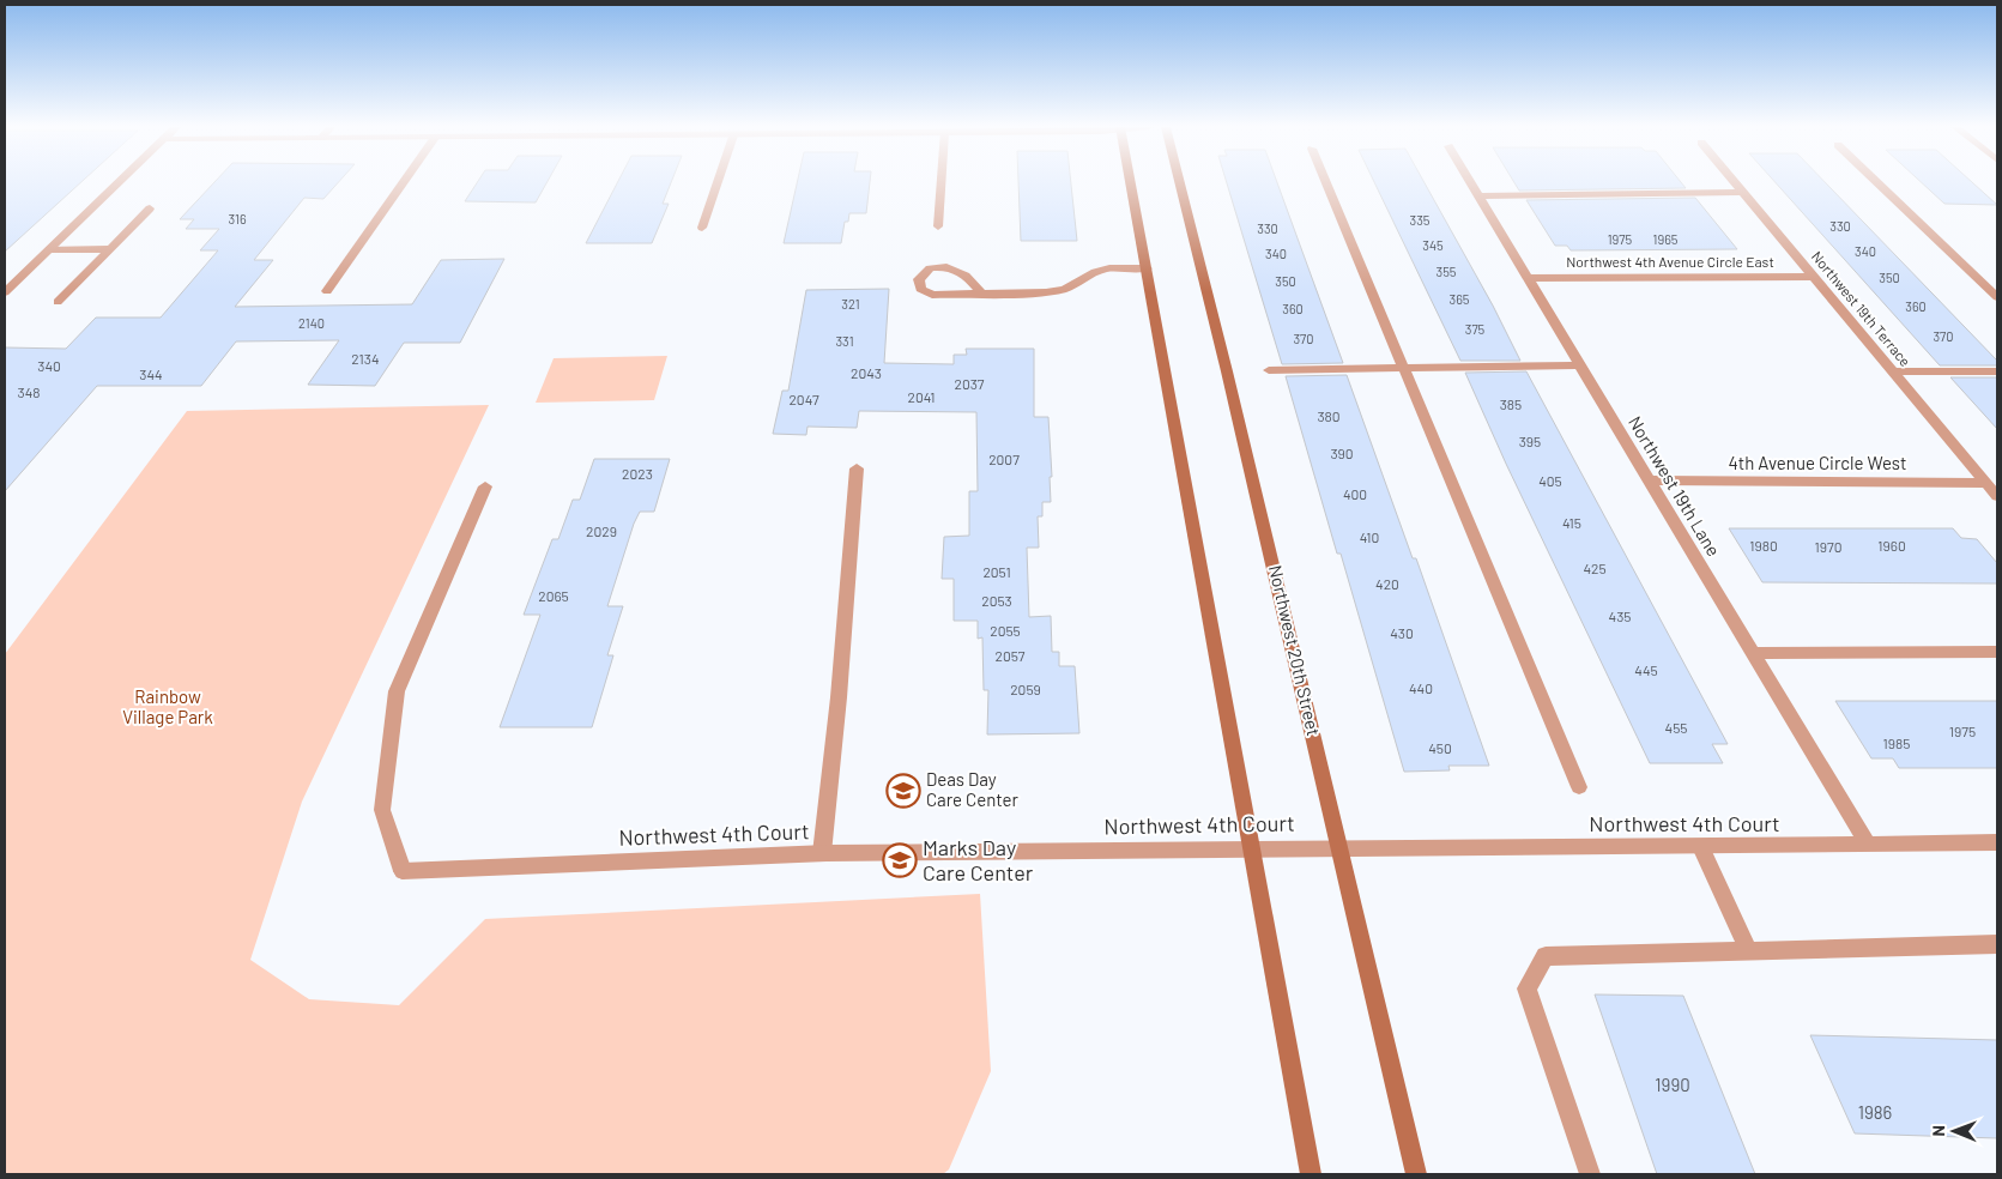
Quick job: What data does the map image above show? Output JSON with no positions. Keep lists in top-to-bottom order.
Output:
{
  "streets": {
    "main road": ["Northwest 20th Street"],
    "street": [
      "Northwest 4th Avenue Circle East",
      "Northwest 19th Terrace",
      "4th Avenue Circle West",
      "Northwest 19th Lane",
      "Northwest 4th Court"
    ]
  },
  "crossings": [
    ["Northwest 4th Avenue Circle East", "Northwest 19th Terrace"],
    ["Northwest 4th Avenue Circle East", "Northwest 19th Lane"],
    ["Northwest 19th Terrace", "4th Avenue Circle West"],
    ["4th Avenue Circle West", "Northwest 19th Lane"],
    ["Northwest 19th Lane", "Northwest 4th Court"],
    ["Northwest 20th Street", "Northwest 4th Court"]
  ],
  "parks": ["Rainbow Village Park"],
  "places": {
    "school or university": ["Deas Day Care Center", "Marks Day Care Center"]
  },
  "house_numbers": [
    "316",
    "335",
    "330",
    "330",
    "1975",
    "1965",
    "345",
    "340",
    "340",
    "355",
    "350",
    "350",
    "365",
    "321",
    "360",
    "360",
    "2140",
    "375",
    "370",
    "370",
    "331",
    "2134",
    "340",
    "2043",
    "344",
    "2037",
    "348",
    "2041",
    "2047",
    "385",
    "380",
    "395",
    "390",
    "2007",
    "2023",
    "405",
    "400",
    "415",
    "2029",
    "410",
    "1980",
    "1960",
    "1970",
    "425",
    "2051",
    "420",
    "2065",
    "2053",
    "435",
    "2055",
    "430",
    "2057",
    "445",
    "440",
    "2059",
    "455",
    "1975",
    "1985",
    "450",
    "1990",
    "1986"
  ],
  "north": "left"
}
